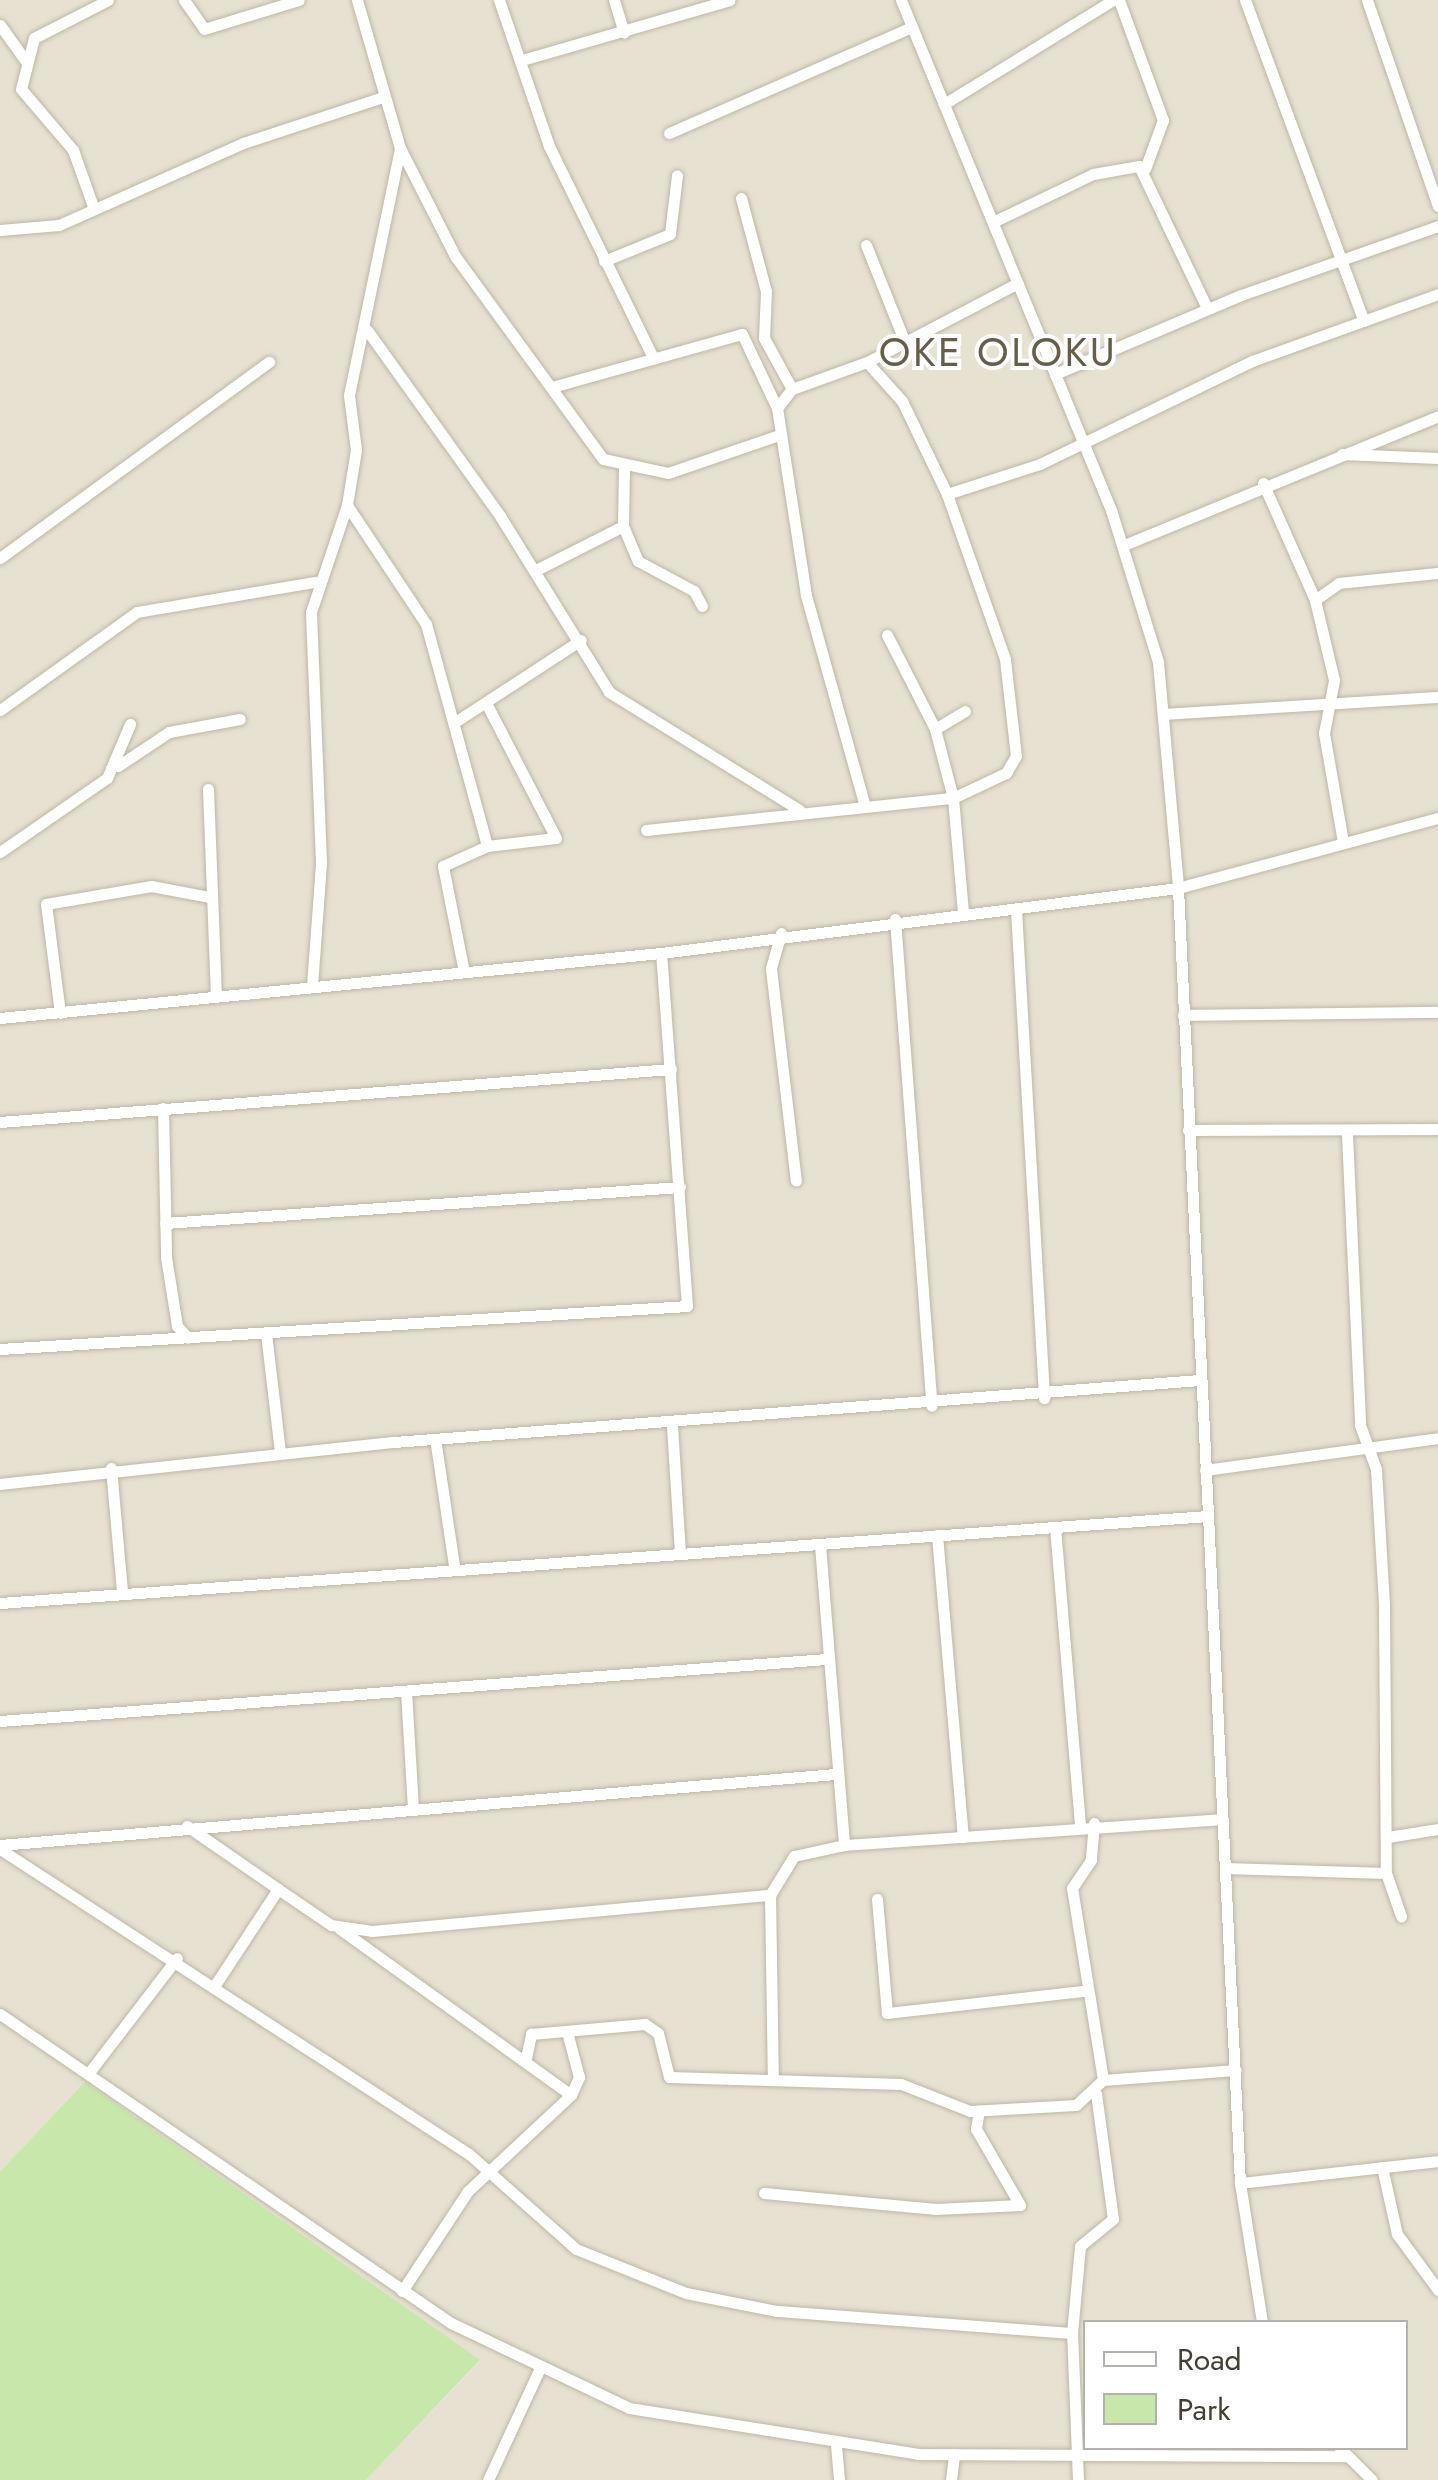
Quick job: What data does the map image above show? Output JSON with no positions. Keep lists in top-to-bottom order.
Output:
{
  "districts": ["OKE OLOKU"],
  "legend": ["Road", "Park"]
}
